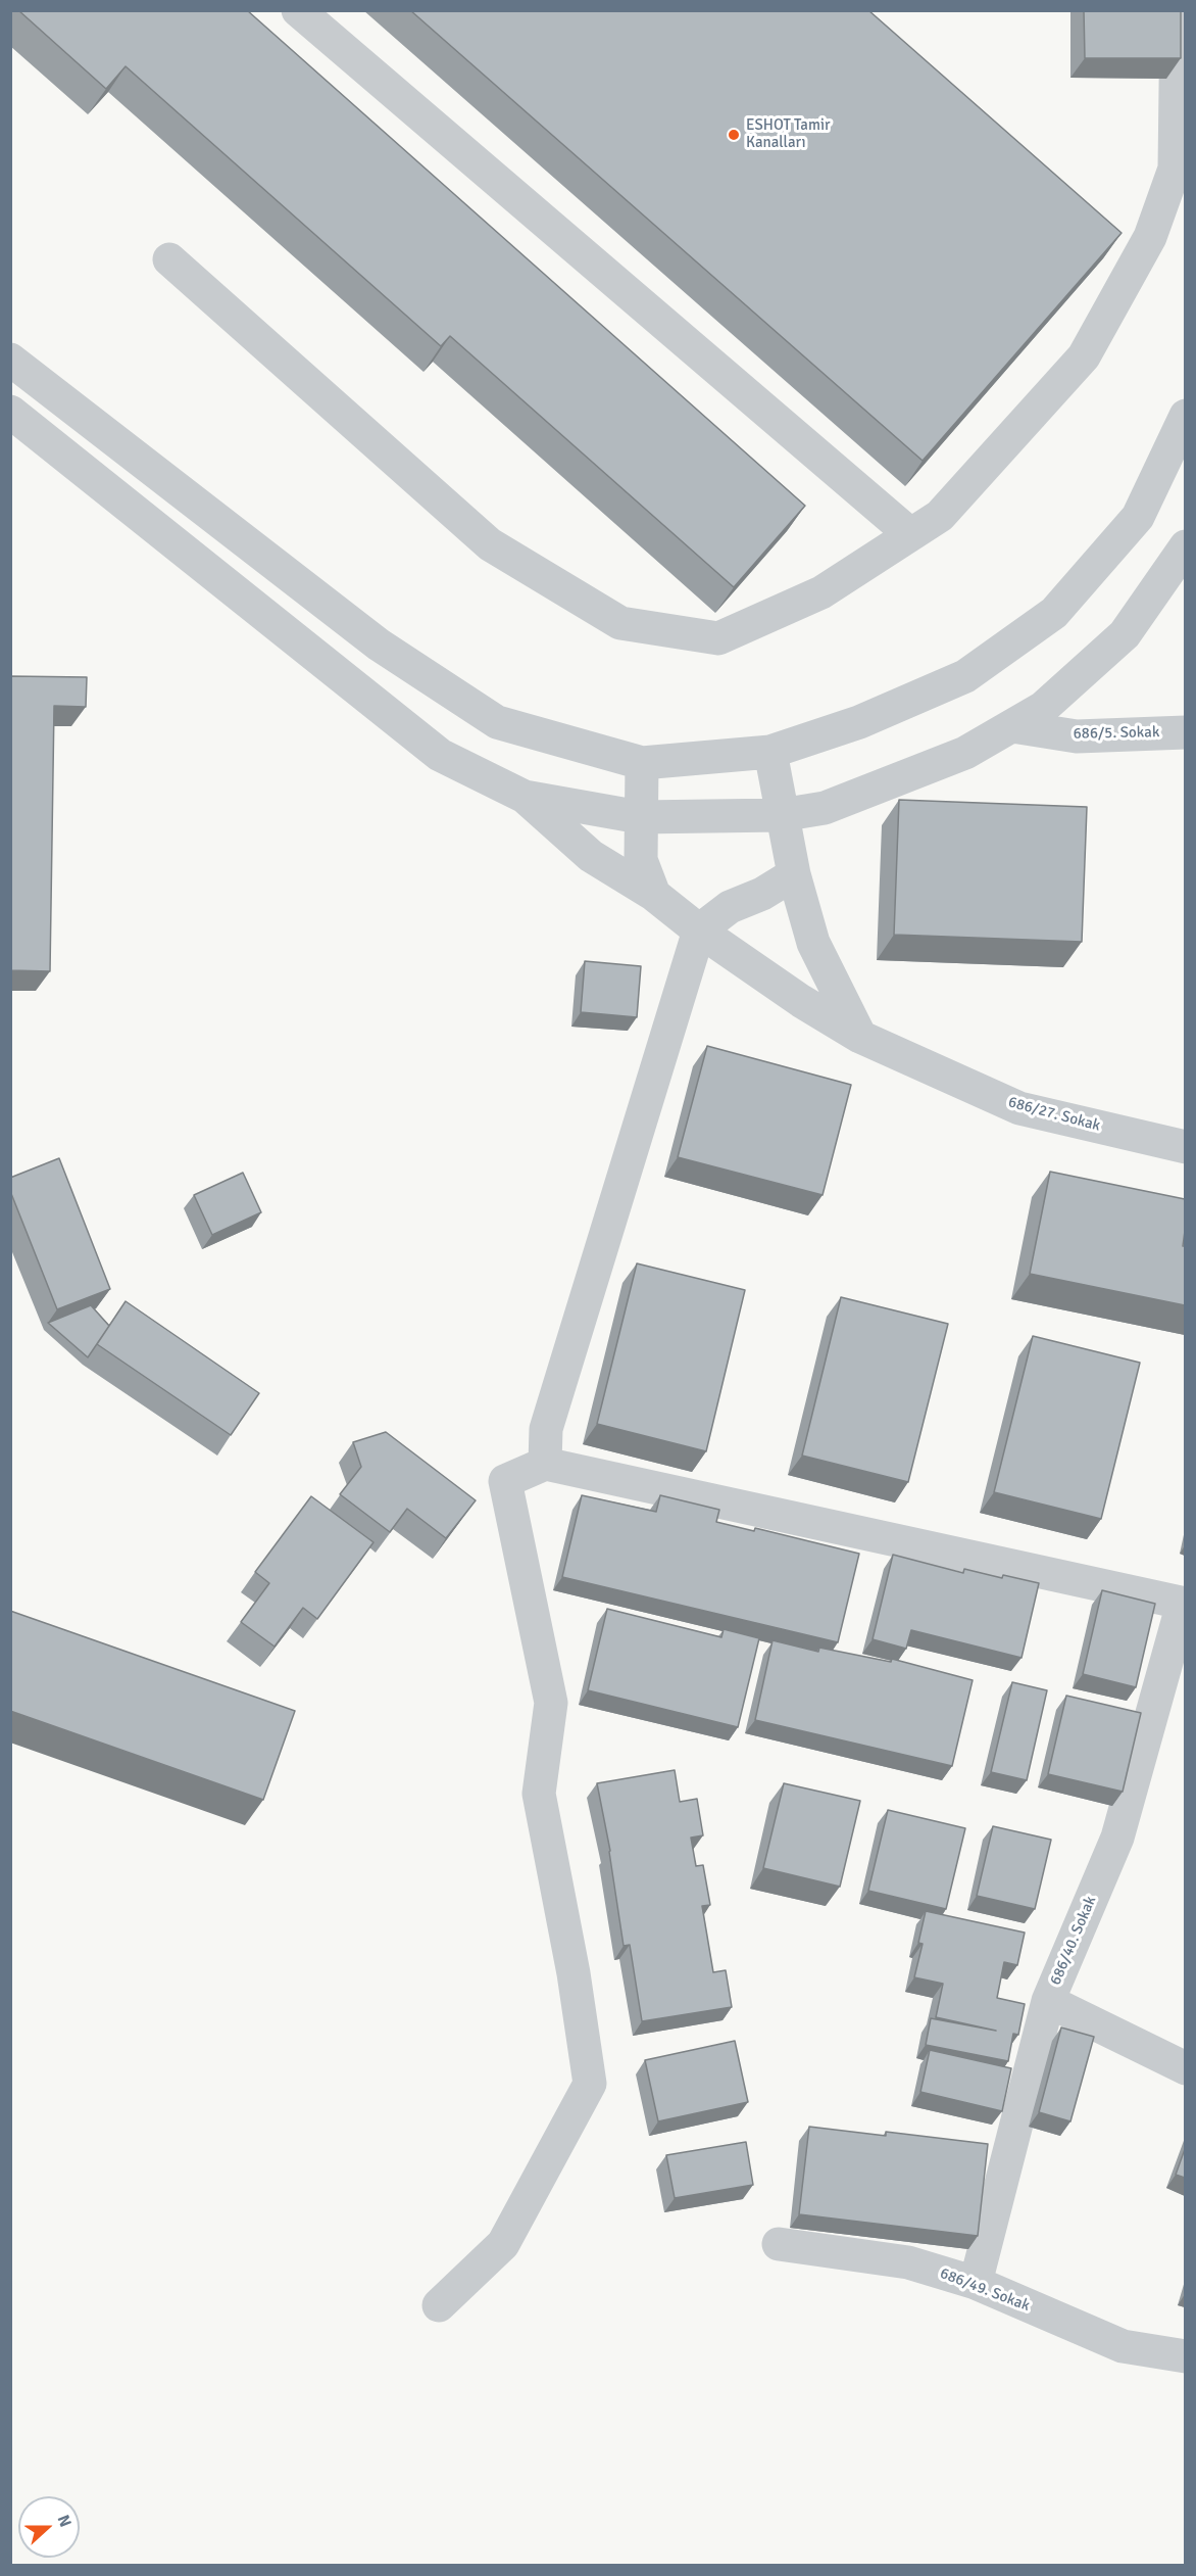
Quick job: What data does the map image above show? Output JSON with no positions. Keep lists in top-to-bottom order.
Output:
{
  "streets": {
    "street": [
      "686/5. Sokak",
      "686/27. Sokak",
      "686/40. Sokak",
      "686/49. Sokak"
    ]
  },
  "crossings": [
    ["686/40. Sokak", "686/49. Sokak"]
  ],
  "places": ["ESHOT Tamir Kanalları"],
  "north": "right"
}
